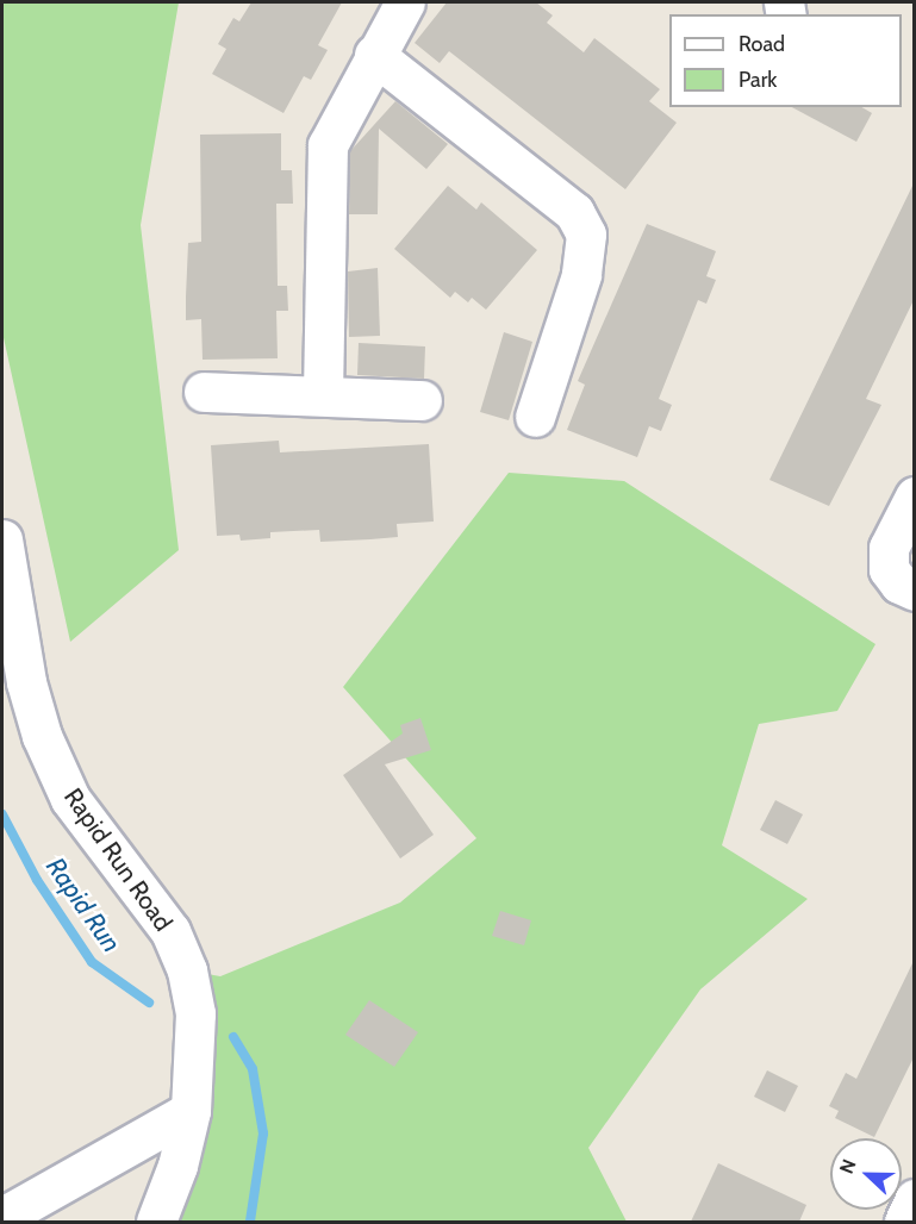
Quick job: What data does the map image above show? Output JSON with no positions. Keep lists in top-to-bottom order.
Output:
{
  "streets": {
    "street": ["Rapid Run Road"]
  },
  "water": ["Rapid Run"],
  "legend": ["Road", "Park"],
  "north": "left"
}
